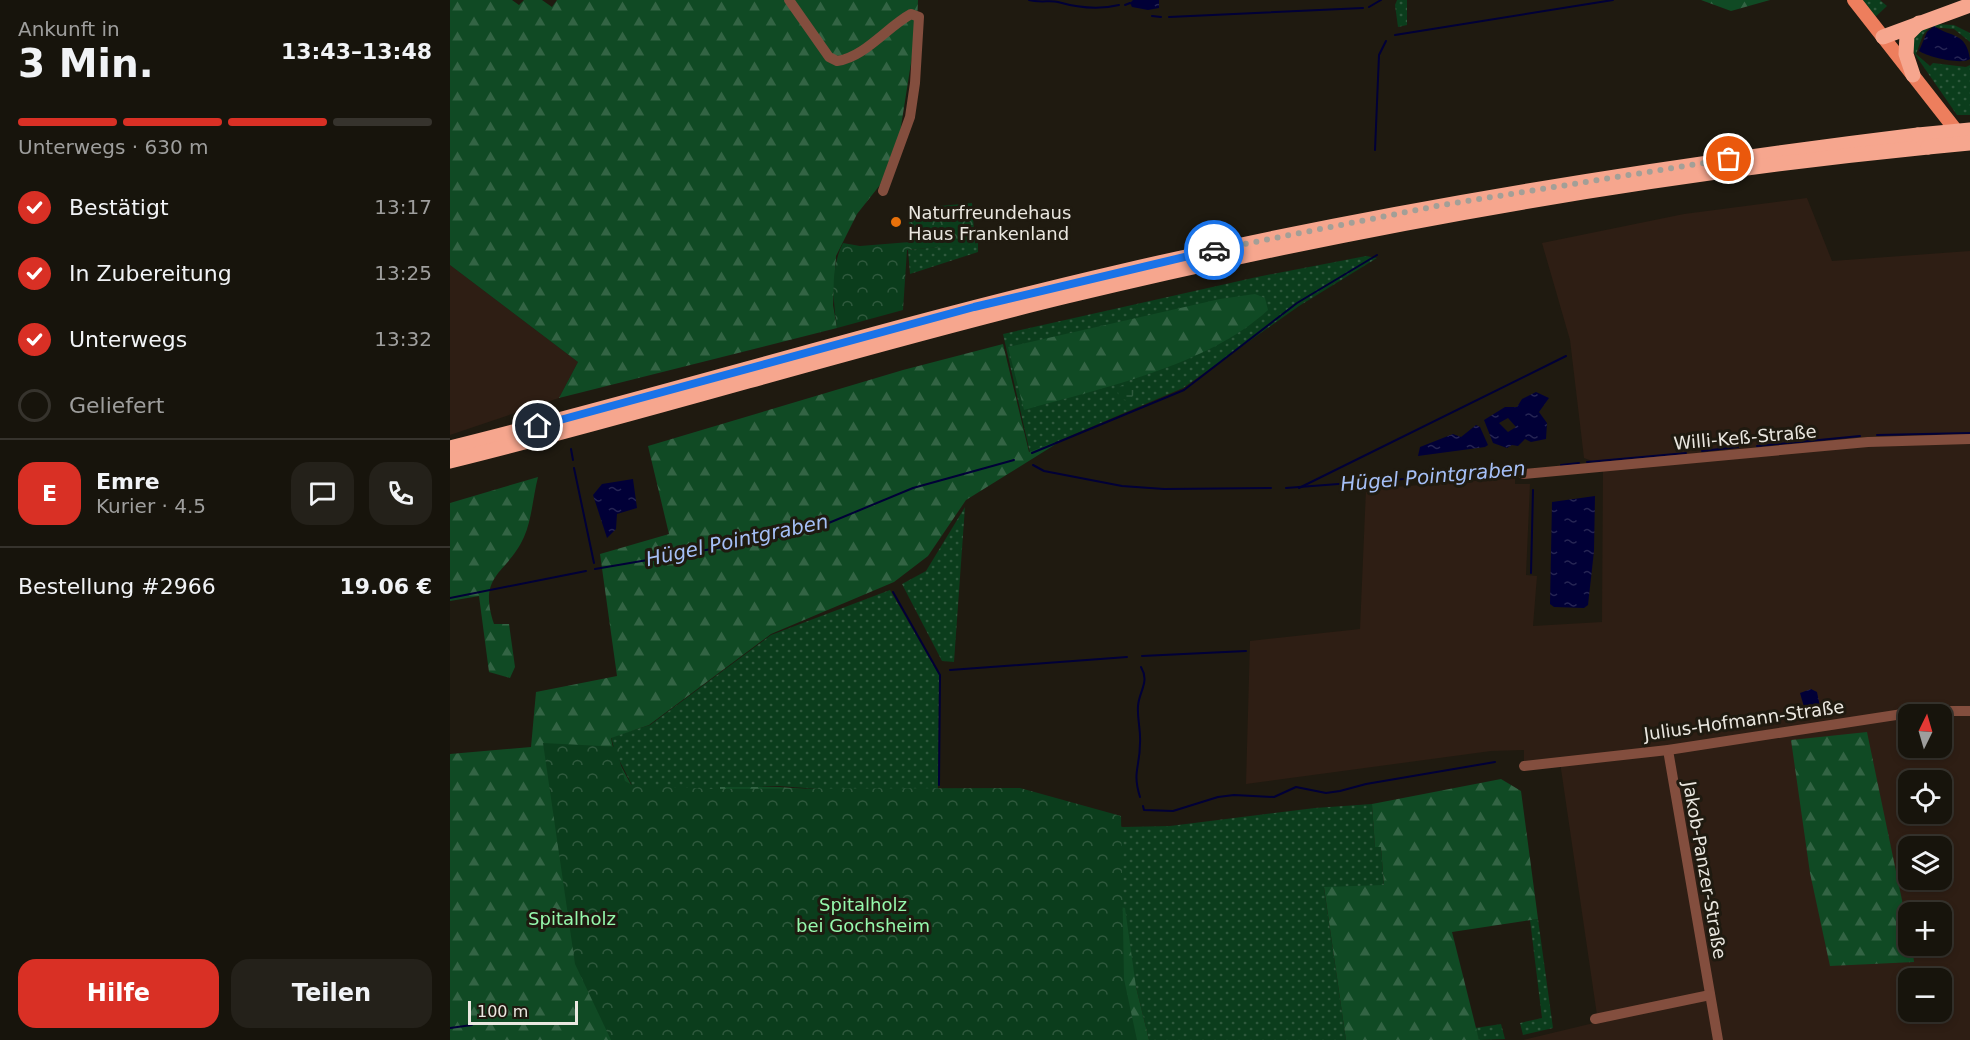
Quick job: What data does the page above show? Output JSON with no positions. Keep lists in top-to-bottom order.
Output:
{
  "streets": {
    "street": ["Willi-Keß-Straße", "Julius-Hofmann-Straße", "Jakob-Panzer-Straße"]
  },
  "crossings": [
    ["Julius-Hofmann-Straße", "Jakob-Panzer-Straße"]
  ],
  "water": ["Hügel Pointgraben"],
  "parks": ["Spitalholz bei Gochsheim", "Spitalholz"],
  "places": ["Naturfreundehaus Haus Frankenland"],
  "scale_bar": "100 m",
  "north": "top",
  "page": {
    "heading": ["3 Min.", "Ankunft in", "13:43–13:48"],
    "panel": [
      "Emre",
      "Kurier · 4.5",
      "Bestellung #2966",
      "19.06 €"
    ],
    "bar": "Unterwegs · 630 m",
    "list": [
      ["Bestätigt", "13:17"],
      ["In Zubereitung", "13:25"],
      ["Unterwegs", "13:32"],
      "Geliefert"
    ],
    "round": "E",
    "map_buttons": ["+", "−"],
    "buttons": ["Hilfe", "Teilen"],
    "scale": "100 m"
  }
}
